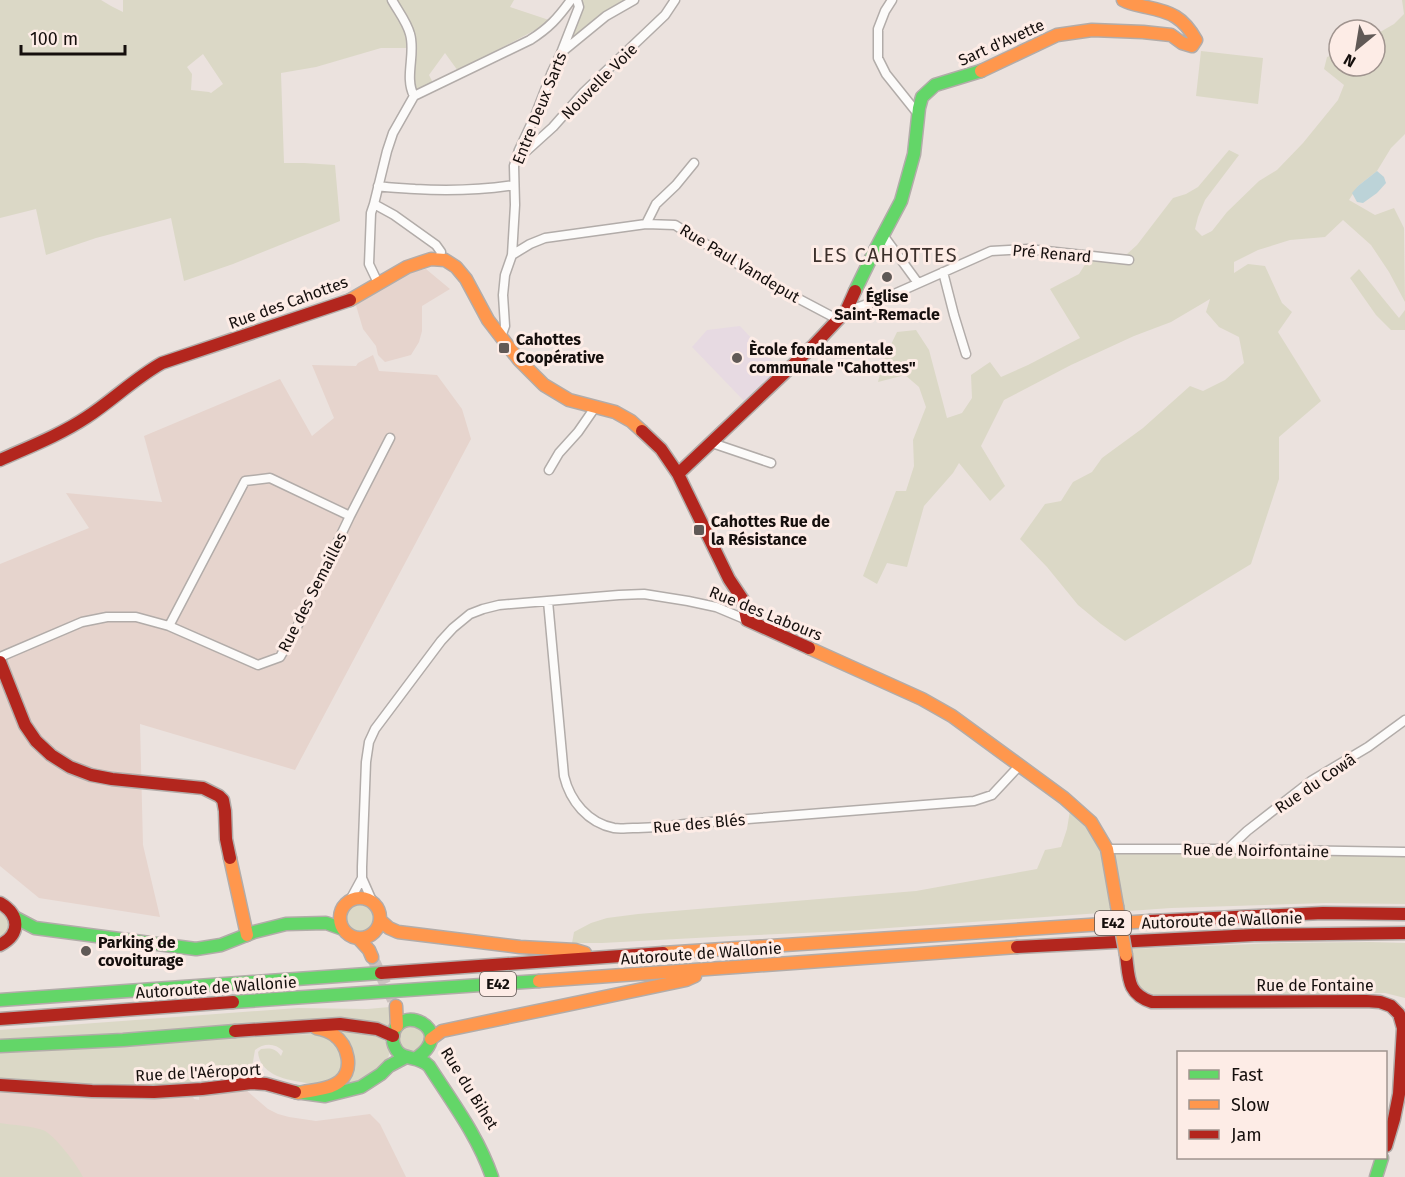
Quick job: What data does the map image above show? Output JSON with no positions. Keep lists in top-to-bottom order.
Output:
{
  "streets": {
    "main road": [
      "Sart d'Avette",
      "Rue des Cahottes",
      "Rue des Labours",
      "Autoroute de Wallonie",
      "E42",
      "Rue de Fontaine",
      "Rue de l'Aéroport",
      "Rue du Bihet"
    ],
    "street": [
      "Nouvelle Voie",
      "Entre Deux Sarts",
      "Pré Renard",
      "Rue Paul Vandeput",
      "Rue des Semailles",
      "Rue du Cowâ",
      "Rue des Blés",
      "Rue de Noirfontaine"
    ]
  },
  "crossings": [
    ["Sart d'Avette", "Pré Renard"],
    ["Sart d'Avette", "Rue Paul Vandeput"],
    ["Nouvelle Voie", "Entre Deux Sarts"],
    ["Entre Deux Sarts", "Rue Paul Vandeput"],
    ["Pré Renard", "Rue Paul Vandeput"],
    ["Rue des Labours", "Rue des Blés"],
    ["Rue des Labours", "Rue de Noirfontaine"],
    ["Rue des Labours", "Rue de Fontaine"],
    ["Rue du Cowâ", "Rue de Noirfontaine"],
    ["Autoroute de Wallonie", "Rue de l'Aéroport"],
    ["Rue de l'Aéroport", "Rue du Bihet"]
  ],
  "districts": ["LES CAHOTTES"],
  "places": {
    "other": ["Église Saint-Remacle", "Ècole fondamentale communale \"Cahottes\"", "Parking de covoiturage"],
    "transit": ["Cahottes Coopérative", "Cahottes Rue de la Résistance"]
  },
  "legend": ["Fast", "Slow", "Jam"],
  "scale_bar": "100 m",
  "north": "bottom left"
}
